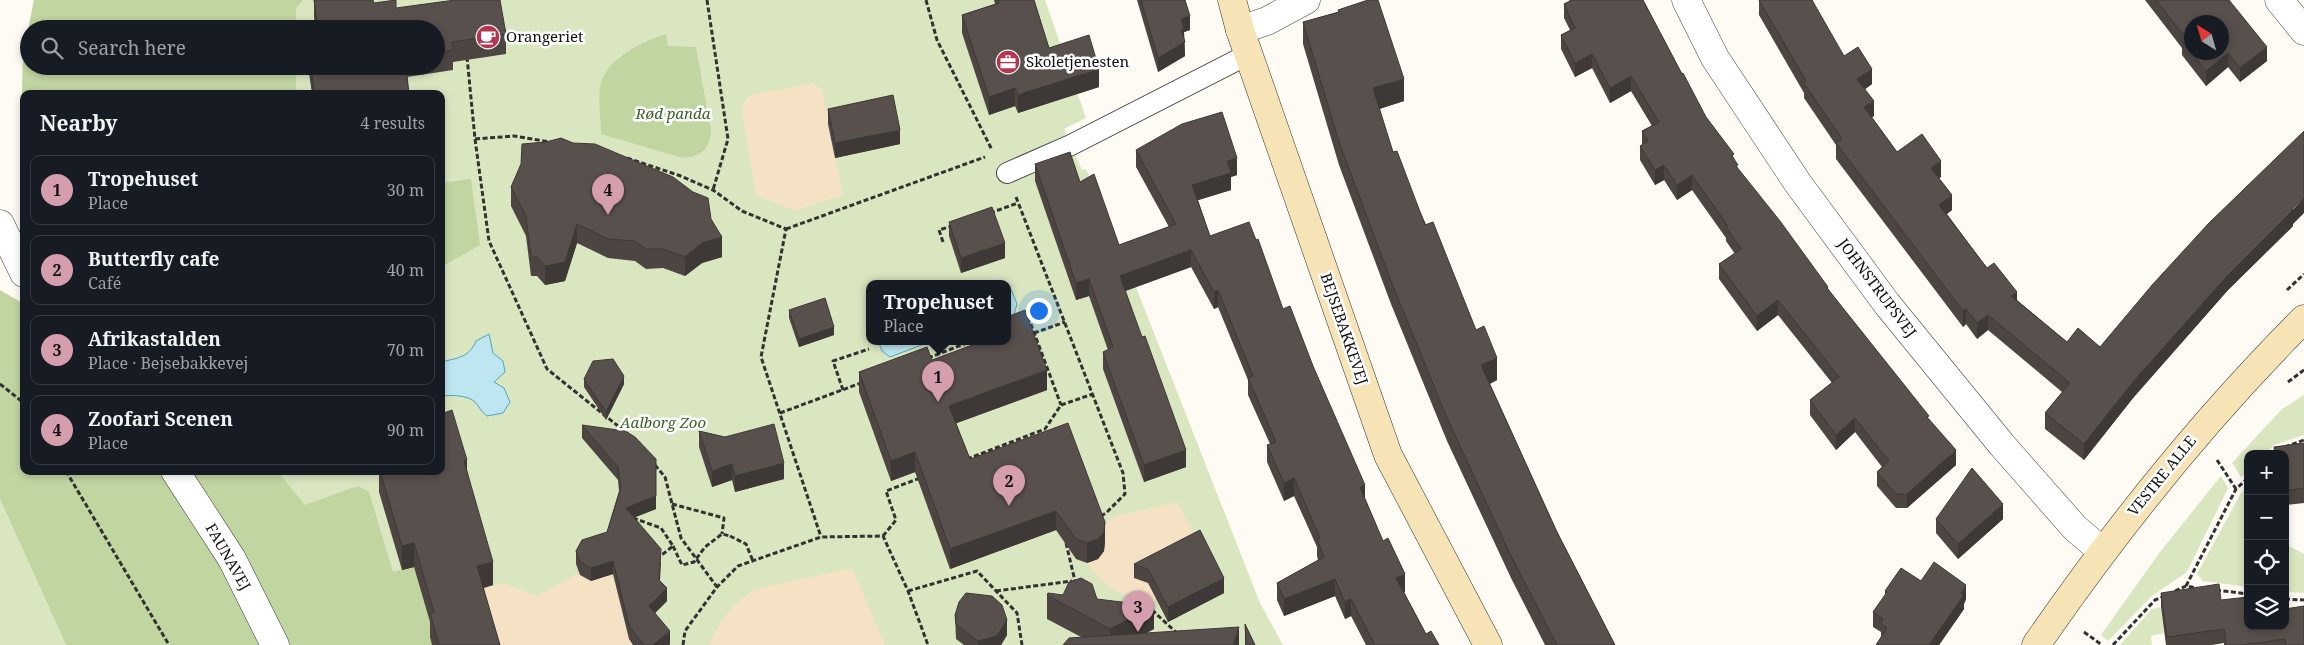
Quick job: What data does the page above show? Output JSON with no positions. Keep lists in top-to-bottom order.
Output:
{
  "streets": {
    "street": [
      "JOHNSTRUPSVEJ",
      "BEJSEBAKKEVEJ",
      "VESTRE ALLE",
      "FAUNAVEJ"
    ]
  },
  "crossings": [
    ["JOHNSTRUPSVEJ", "VESTRE ALLE"]
  ],
  "parks": ["Rød panda", "Aalborg Zoo"],
  "places": {
    "cafe": ["Orangeriet"],
    "office": ["Skoletjenesten"]
  },
  "north": "top left",
  "page": {
    "search": "Search here",
    "heading": ["Nearby", "4 results"],
    "list": [
      {
        "mark": "1",
        "name": "Tropehuset",
        "note": "Place",
        "value": "30 m"
      },
      {
        "mark": "2",
        "name": "Butterfly cafe",
        "note": "Café",
        "value": "40 m"
      },
      {
        "mark": "3",
        "name": "Afrikastalden",
        "note": "Place · Bejsebakkevej",
        "value": "70 m"
      },
      {
        "mark": "4",
        "name": "Zoofari Scenen",
        "note": "Place",
        "value": "90 m"
      }
    ],
    "pins": [
      "4",
      "1",
      "2",
      "3"
    ],
    "popup": ["Tropehuset", "Place"],
    "map_buttons": ["+", "−"]
  }
}
